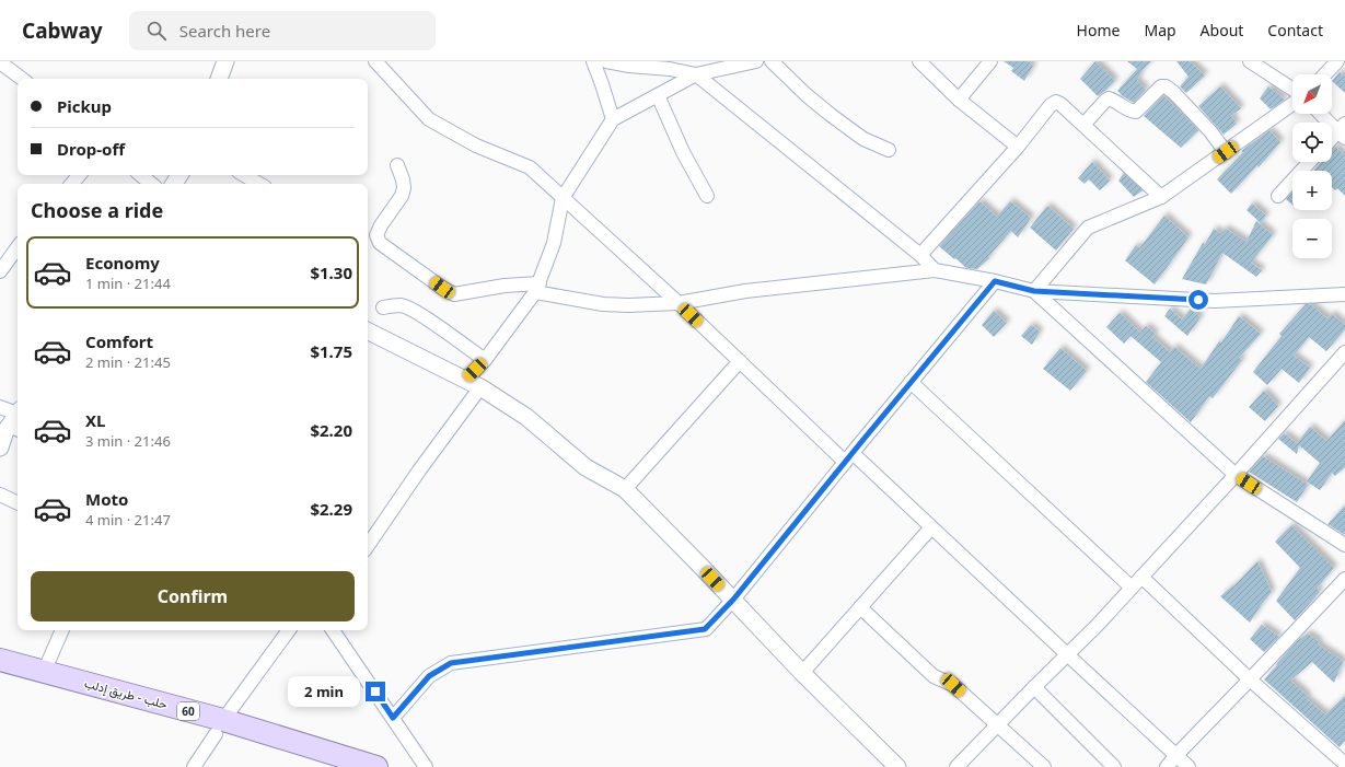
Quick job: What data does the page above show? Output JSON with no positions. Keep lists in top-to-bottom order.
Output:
{
  "streets": {
    "main road": ["حلب - طريق إدلب", "60"]
  },
  "north": "bottom left",
  "page": {
    "header": "Cabway",
    "search": "Search here",
    "nav": [
      "Home",
      "Map",
      "About",
      "Contact"
    ],
    "map_buttons": ["+", "−"],
    "banner": ["Pickup", "Drop-off"],
    "heading": "Choose a ride",
    "list": [
      {
        "name": "Economy",
        "note": "1 min · 21:44",
        "value": "$1.30"
      },
      {
        "name": "Comfort",
        "note": "2 min · 21:45",
        "value": "$1.75"
      },
      {
        "name": "XL",
        "note": "3 min · 21:46",
        "value": "$2.20"
      },
      {
        "name": "Moto",
        "note": "4 min · 21:47",
        "value": "$2.29"
      }
    ],
    "buttons": "Confirm",
    "bubble": "2 min"
  }
}
